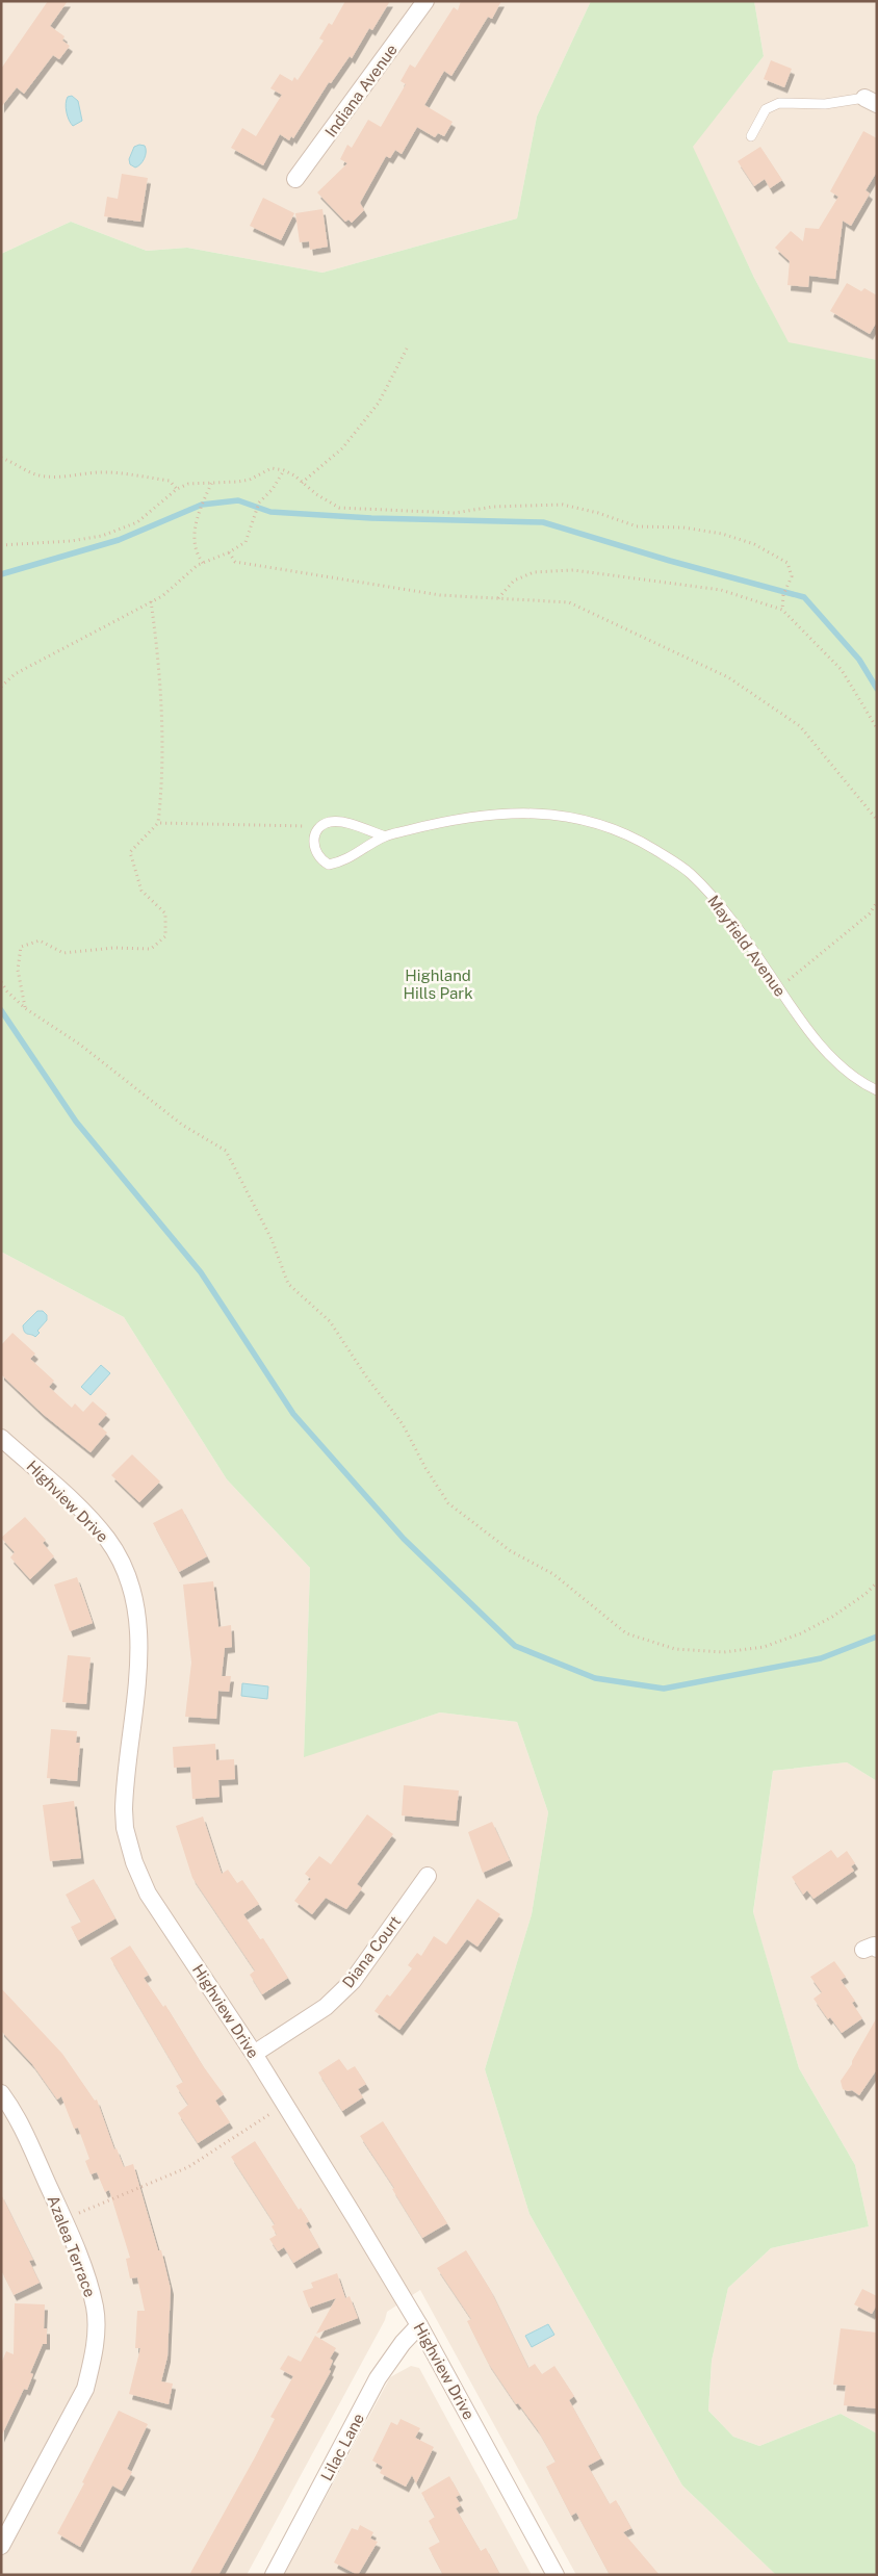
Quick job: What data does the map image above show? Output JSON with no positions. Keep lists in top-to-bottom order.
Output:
{
  "streets": {
    "street": [
      "Indiana Avenue",
      "Highview Drive",
      "Diana Court",
      "Azalea Terrace",
      "Lilac Lane"
    ],
    "lane": ["Mayfield Avenue"]
  },
  "crossings": [
    ["Highview Drive", "Diana Court"],
    ["Highview Drive", "Lilac Lane"]
  ],
  "parks": ["Highland Hills Park"]
}
